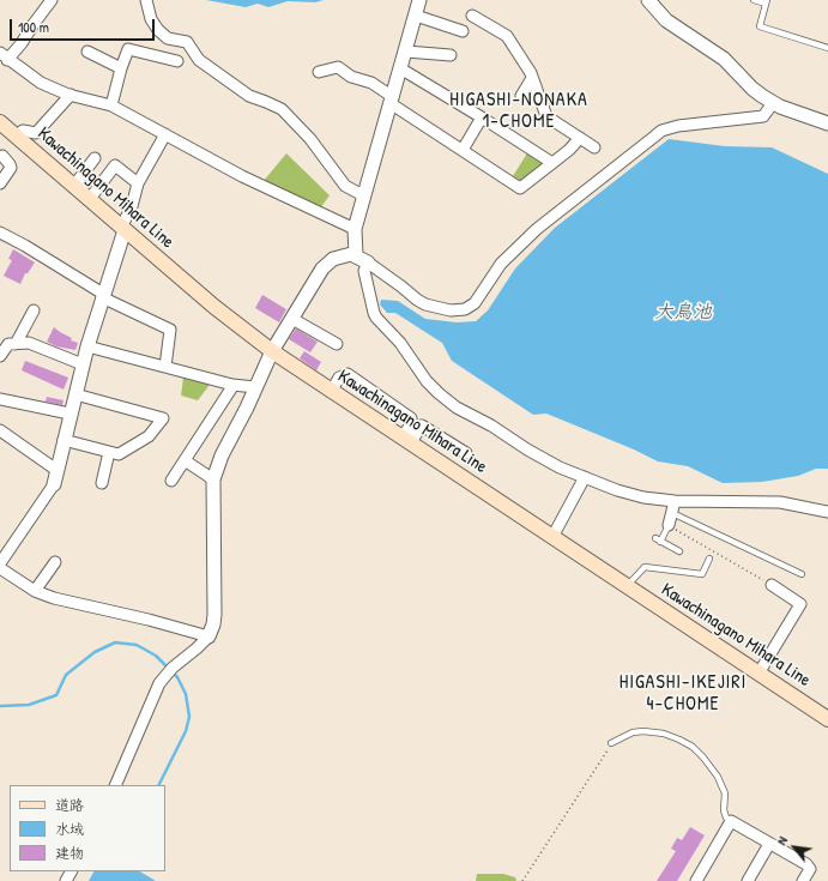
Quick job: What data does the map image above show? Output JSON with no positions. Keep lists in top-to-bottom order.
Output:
{
  "streets": {
    "main road": ["Kawachinagano Mihara Line"]
  },
  "districts": ["HIGASHI-NONAKA 1-CHOME", "HIGASHI-IKEJIRI 4-CHOME"],
  "water": ["大鳥池"],
  "legend": ["道路", "水域", "建物"],
  "scale_bar": "100 m",
  "north": "top left"
}
